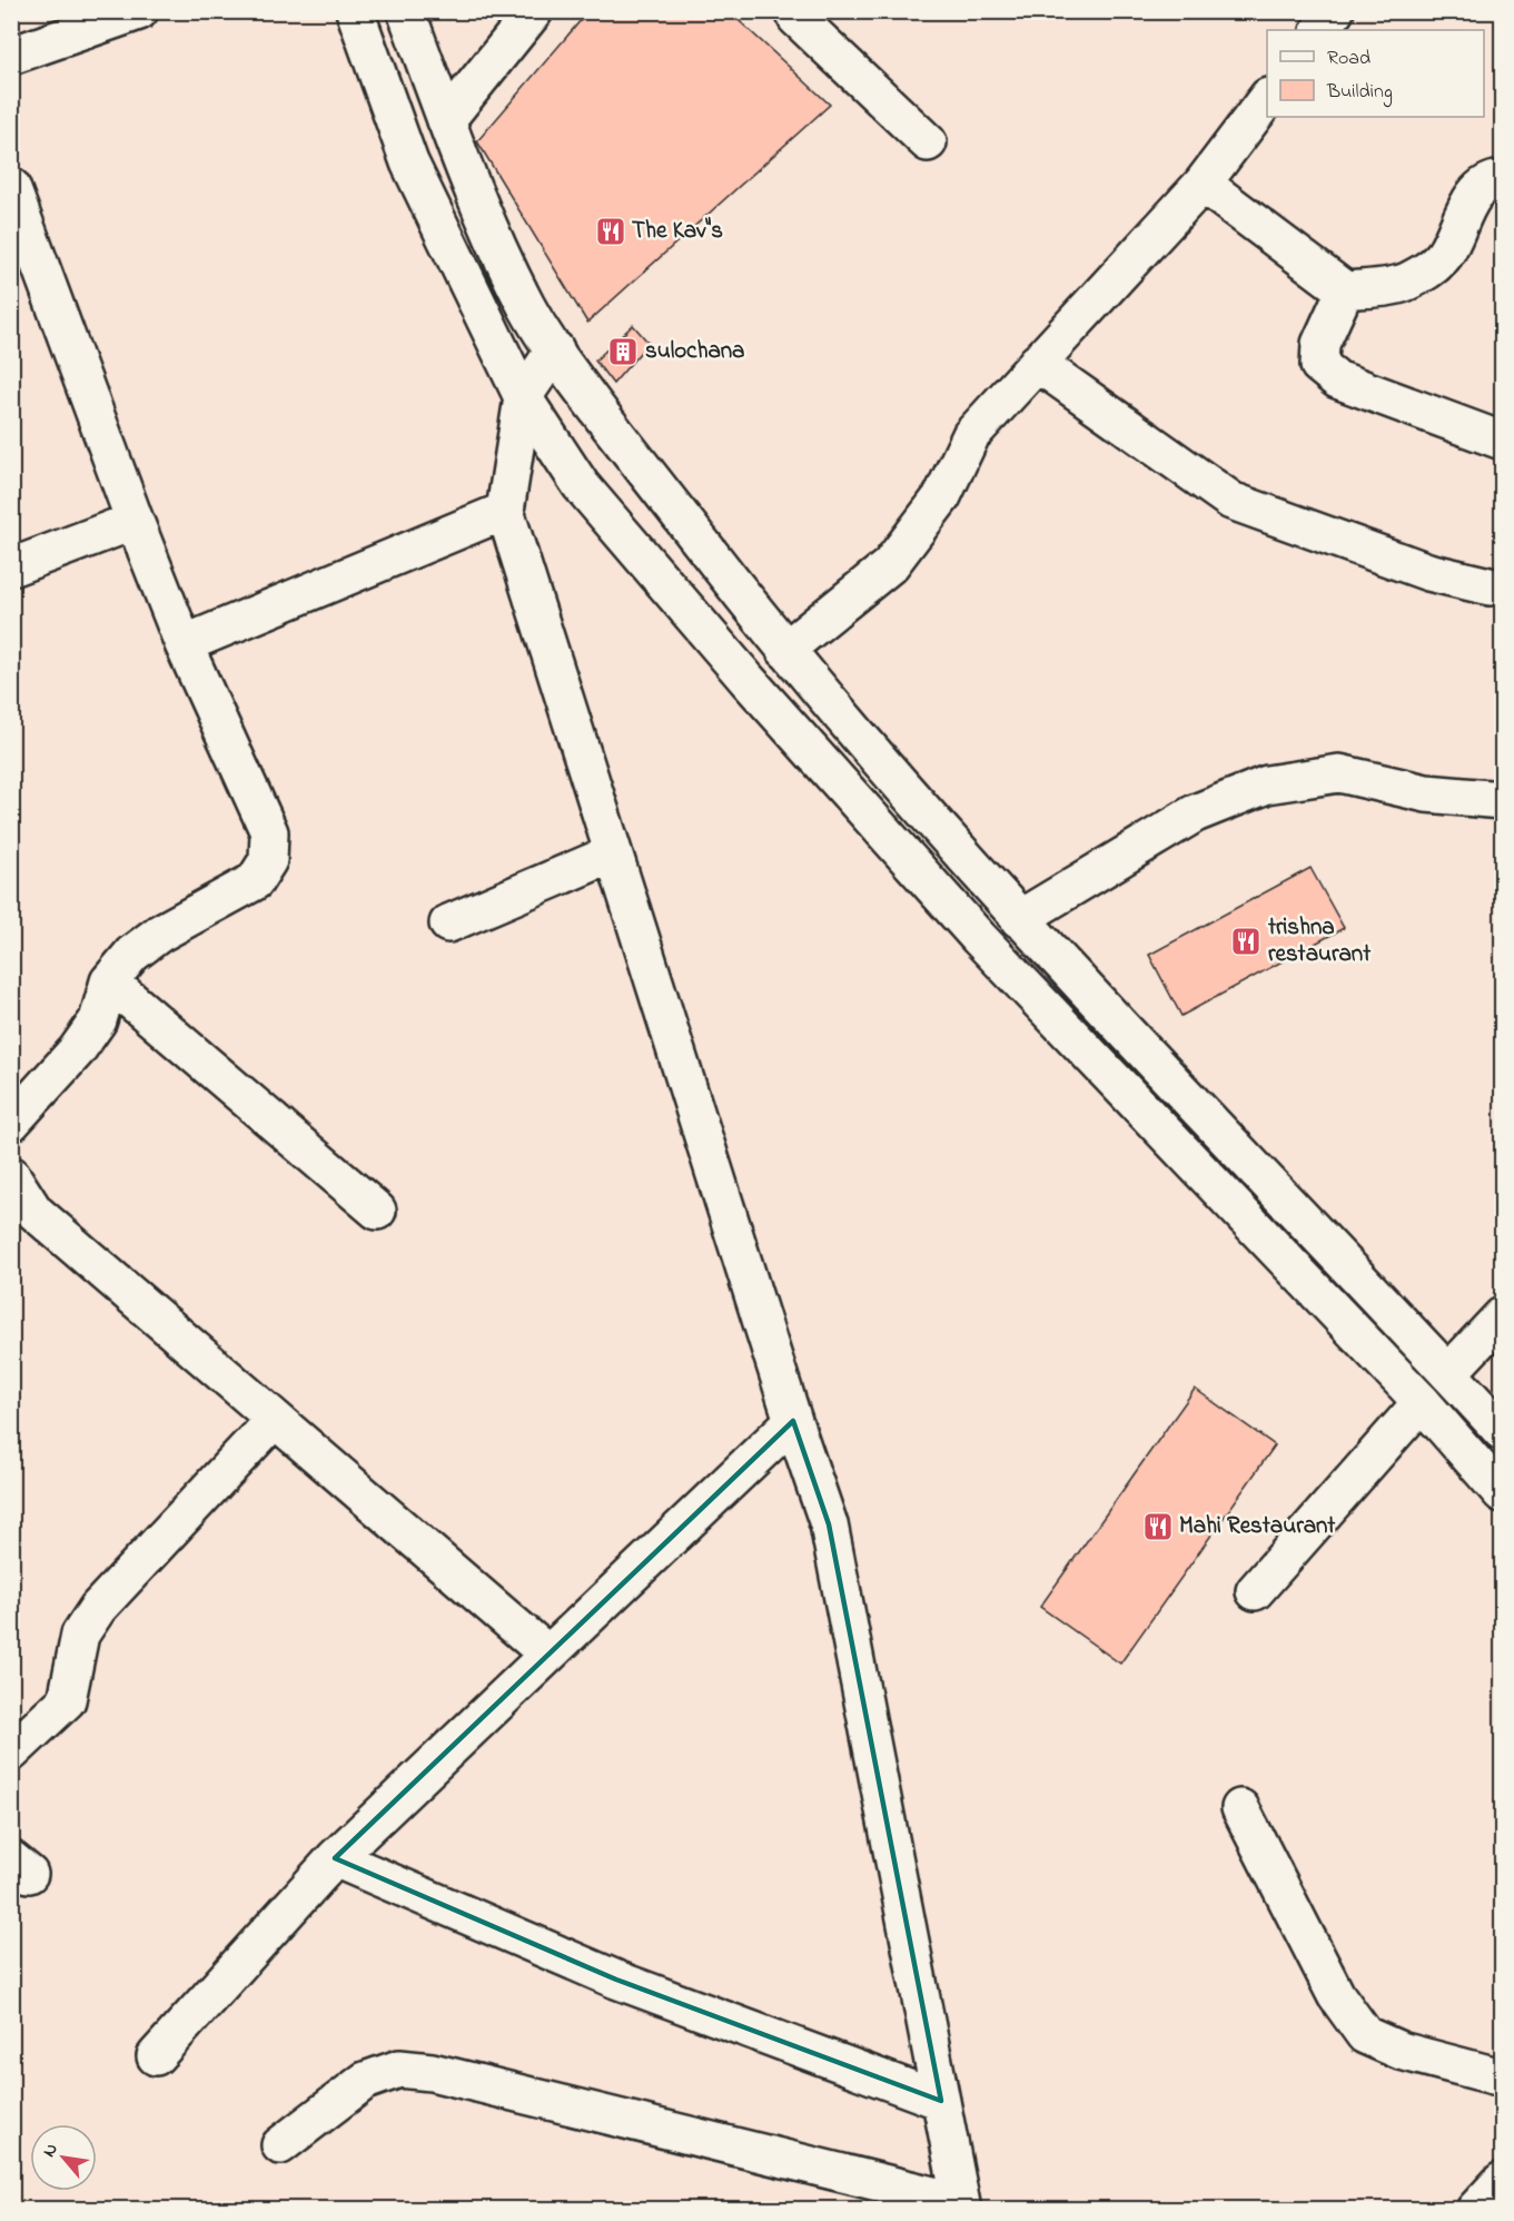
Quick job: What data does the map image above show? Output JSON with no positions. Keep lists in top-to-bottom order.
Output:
{
  "places": {
    "restaurant": ["The Kav\"s", "trishna restaurant", "Mahi Restaurant"],
    "building": ["sulochana"]
  },
  "legend": ["Road", "Building"],
  "north": "top left"
}
